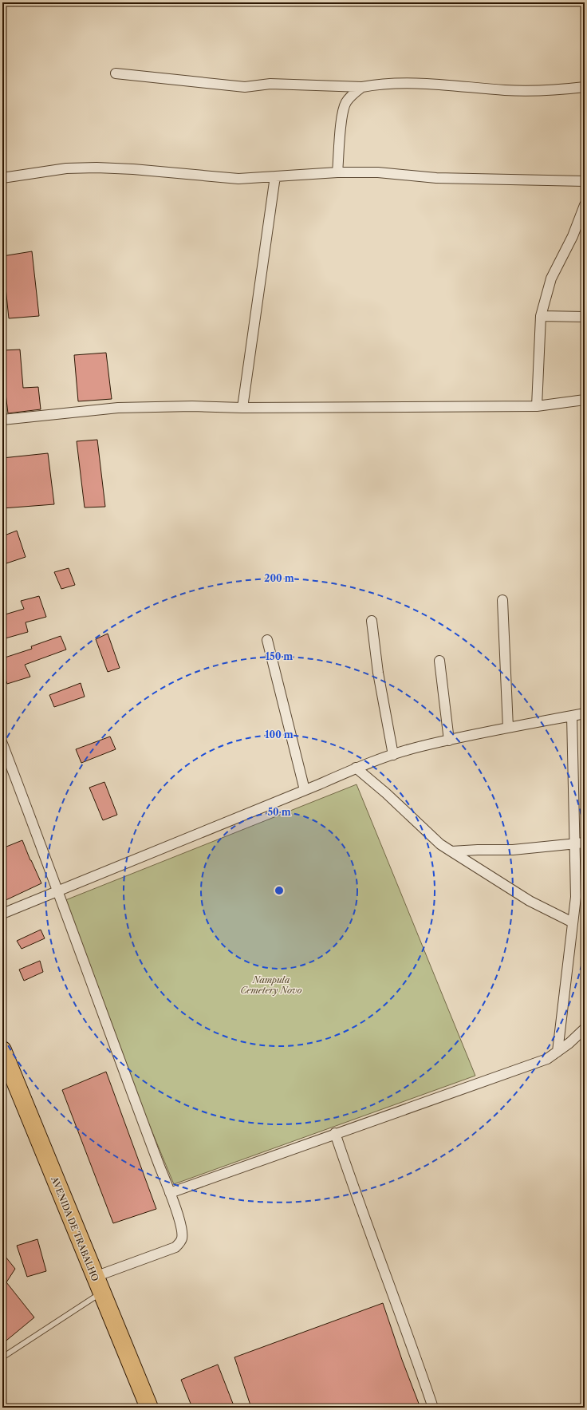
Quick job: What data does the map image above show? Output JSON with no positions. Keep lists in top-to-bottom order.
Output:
{
  "streets": {
    "highway": ["AVENIDA DE TRABALHO"]
  },
  "parks": ["Nampula Cemetery Novo"],
  "rings": [
    "200 m",
    "150 m",
    "100 m",
    "50 m"
  ]
}
